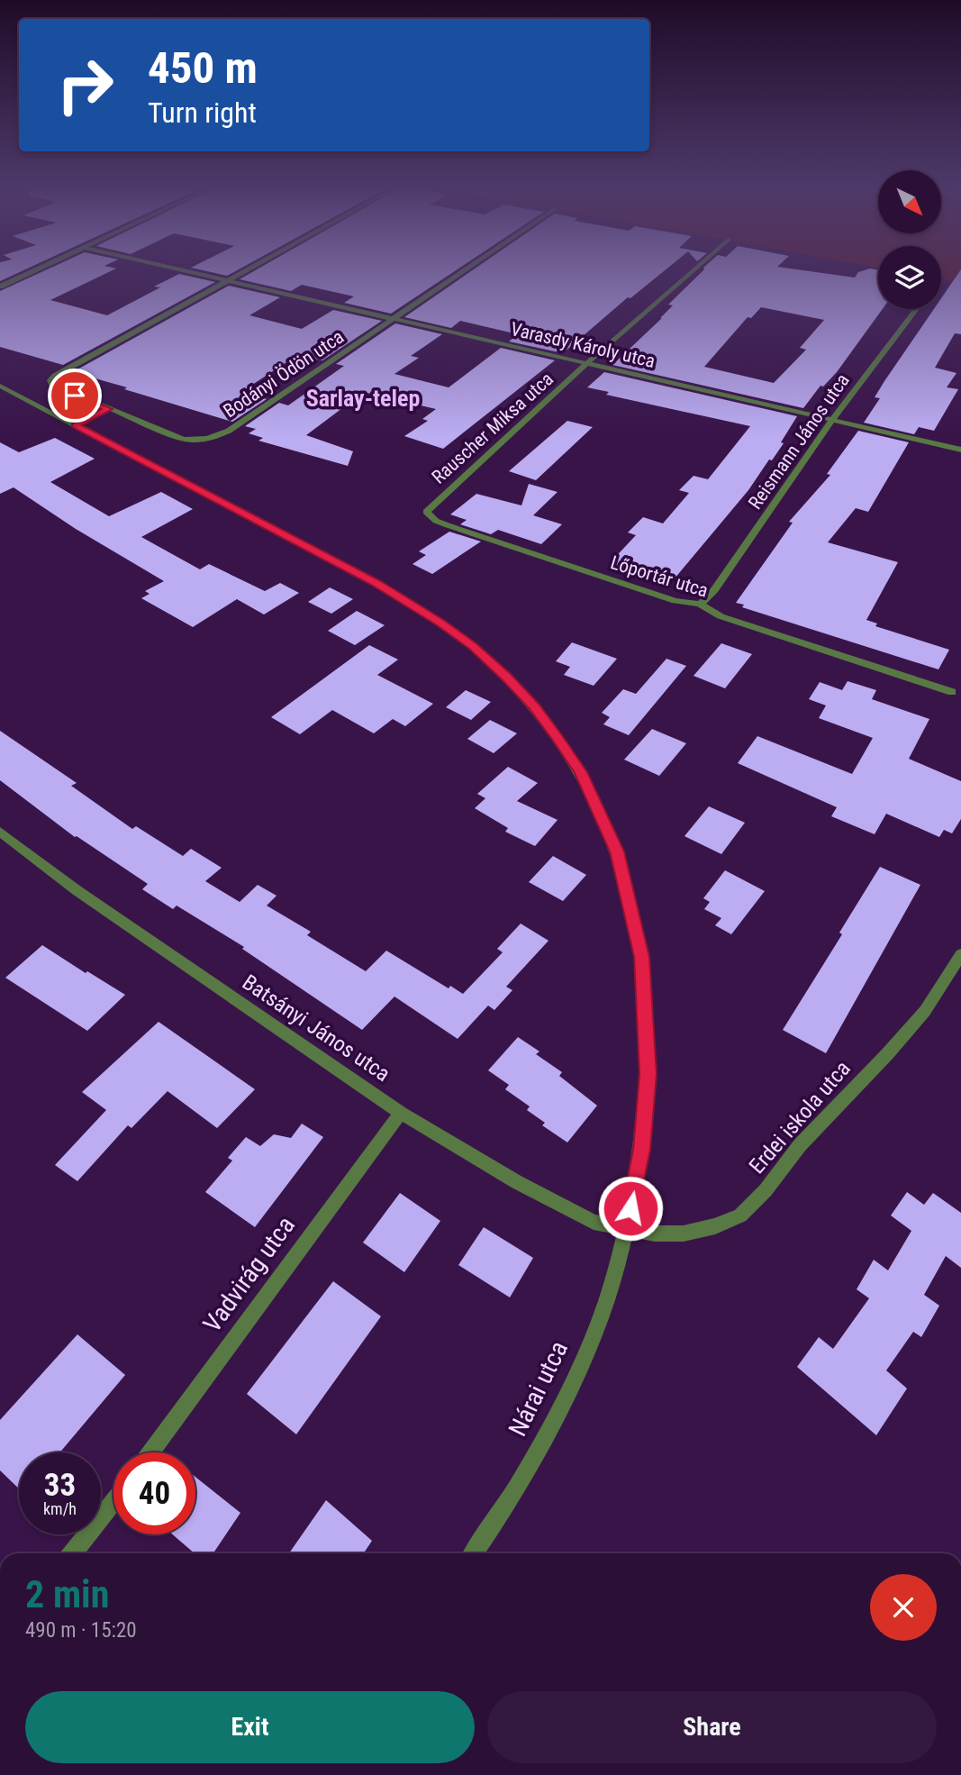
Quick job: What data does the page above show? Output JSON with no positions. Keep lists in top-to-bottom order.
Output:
{
  "streets": {
    "street": [
      "Varasdy Károly utca",
      "Bodányi Ödön utca",
      "Rauscher Miksa utca",
      "Reismann János utca",
      "Lőportár utca",
      "Batsányi János utca",
      "Erdei iskola utca",
      "Vadvirág utca",
      "Nárai utca"
    ]
  },
  "crossings": [
    ["Varasdy Károly utca", "Bodányi Ödön utca"],
    ["Varasdy Károly utca", "Rauscher Miksa utca"],
    ["Varasdy Károly utca", "Reismann János utca"],
    ["Rauscher Miksa utca", "Lőportár utca"],
    ["Reismann János utca", "Lőportár utca"],
    ["Batsányi János utca", "Erdei iskola utca"],
    ["Batsányi János utca", "Vadvirág utca"],
    ["Batsányi János utca", "Nárai utca"],
    ["Erdei iskola utca", "Nárai utca"]
  ],
  "districts": ["Sarlay-telep"],
  "north": "bottom right",
  "page": {
    "turn": ["450 m", "Turn right"],
    "speed": "33 km/h",
    "limit": "40",
    "heading": ["2 min", "490 m · 15:20"],
    "buttons": ["Exit", "Share"]
  }
}
